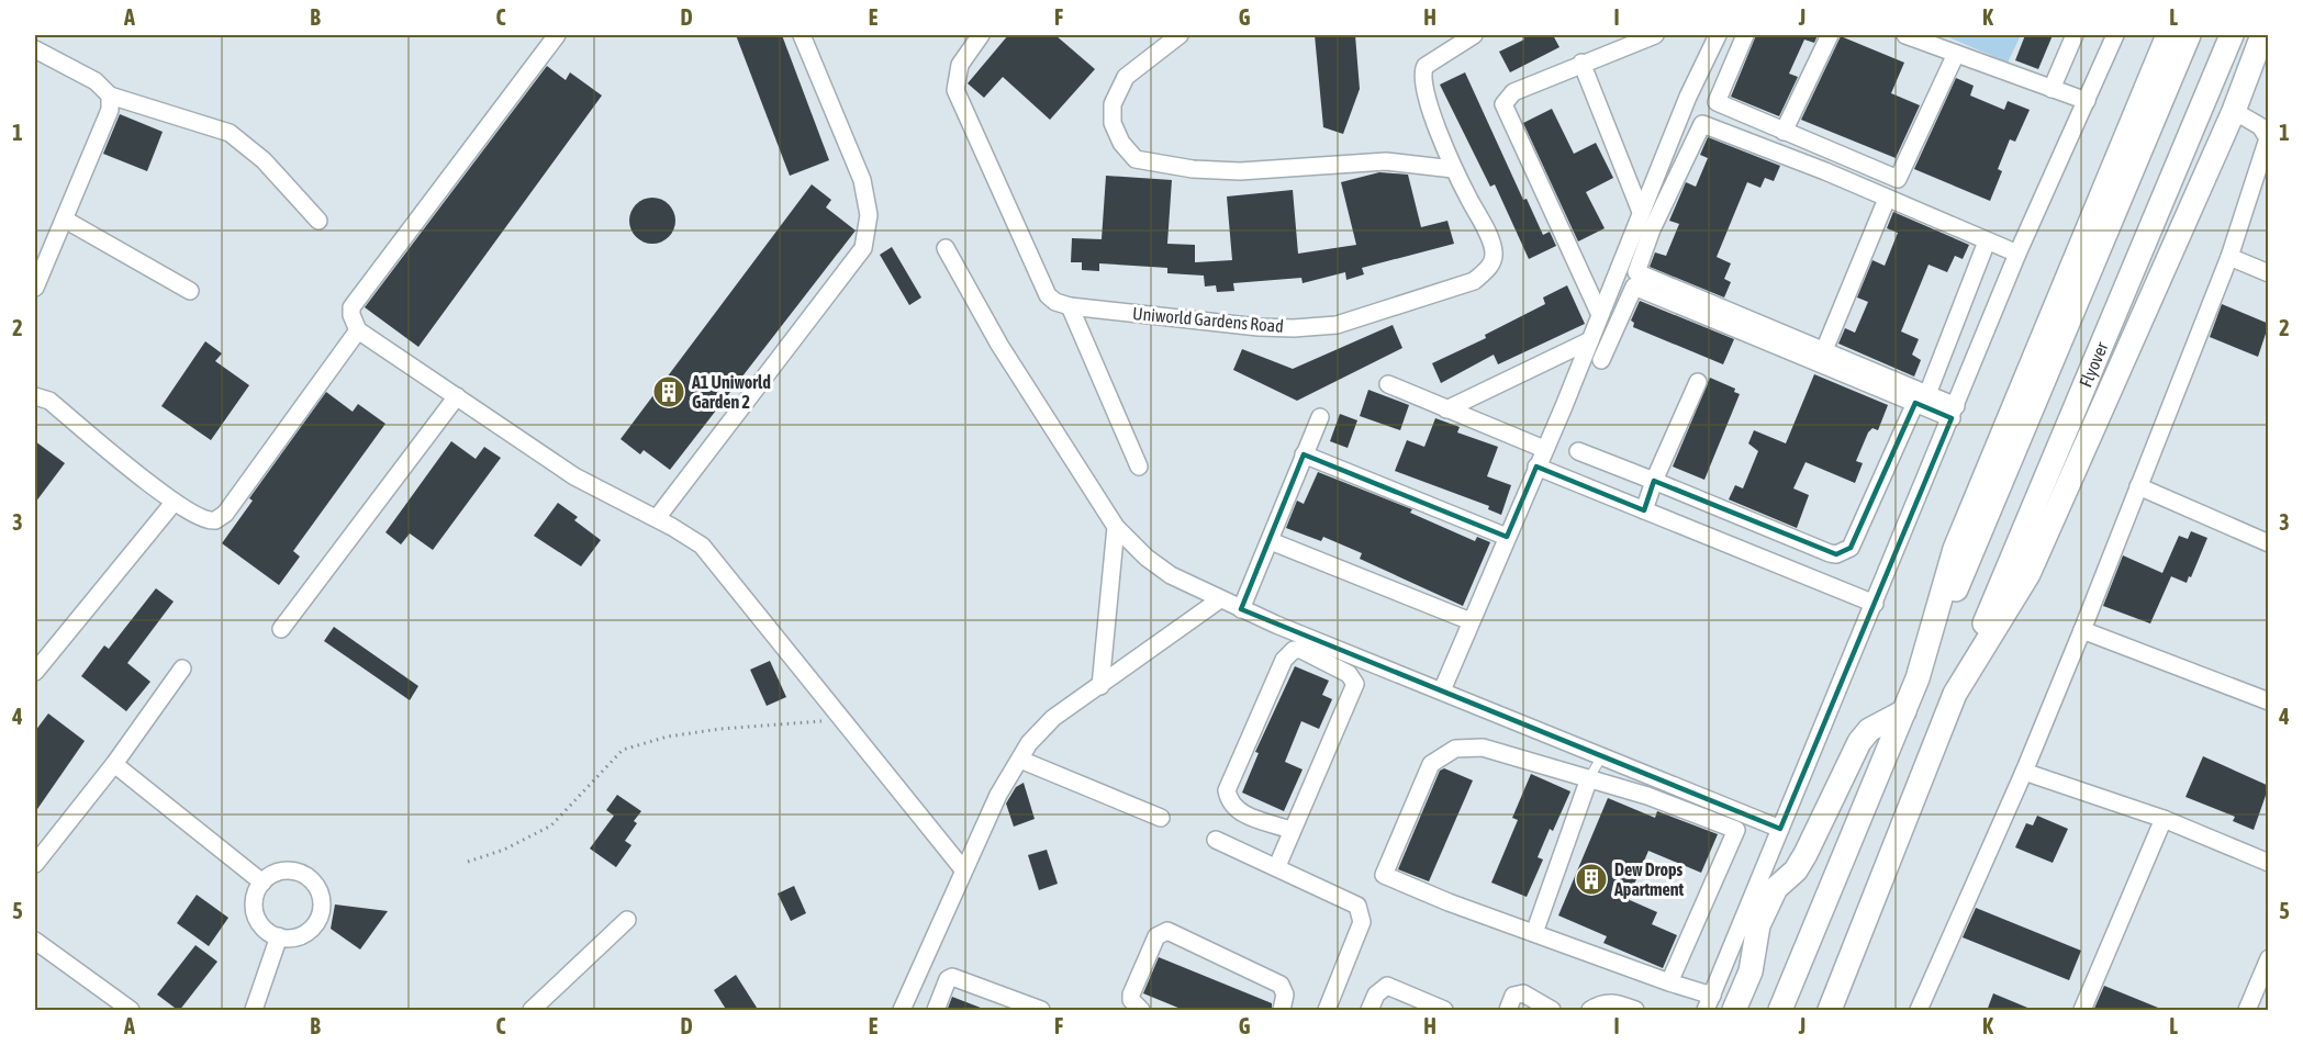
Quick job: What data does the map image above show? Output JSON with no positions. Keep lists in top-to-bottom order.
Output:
{
  "streets": {
    "main road": ["Flyover"],
    "street": ["Uniworld Gardens Road"]
  },
  "places": {
    "building": ["A1 Uniworld Garden 2", "Dew Drops Apartment"]
  },
  "grid": {
    "columns": [
      "A",
      "B",
      "C",
      "D",
      "E",
      "F",
      "G",
      "H",
      "I",
      "J",
      "K",
      "L"
    ],
    "rows": [
      "1",
      "2",
      "3",
      "4",
      "5"
    ]
  }
}
